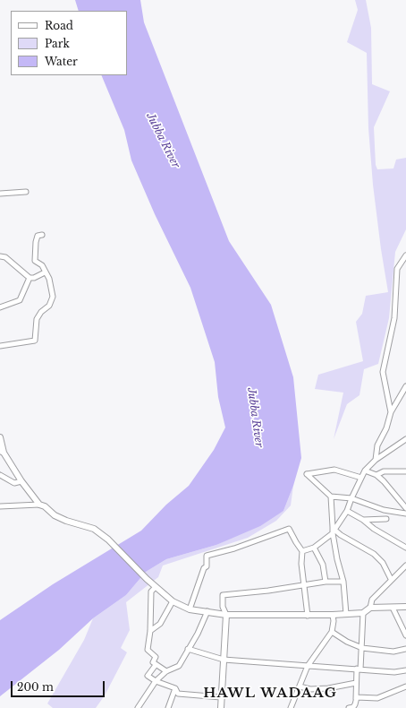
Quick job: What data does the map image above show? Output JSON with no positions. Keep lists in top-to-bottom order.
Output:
{
  "districts": ["HAWL WADAAG"],
  "water": ["Jubba River"],
  "legend": ["Road", "Park", "Water"],
  "scale_bar": "200 m"
}
